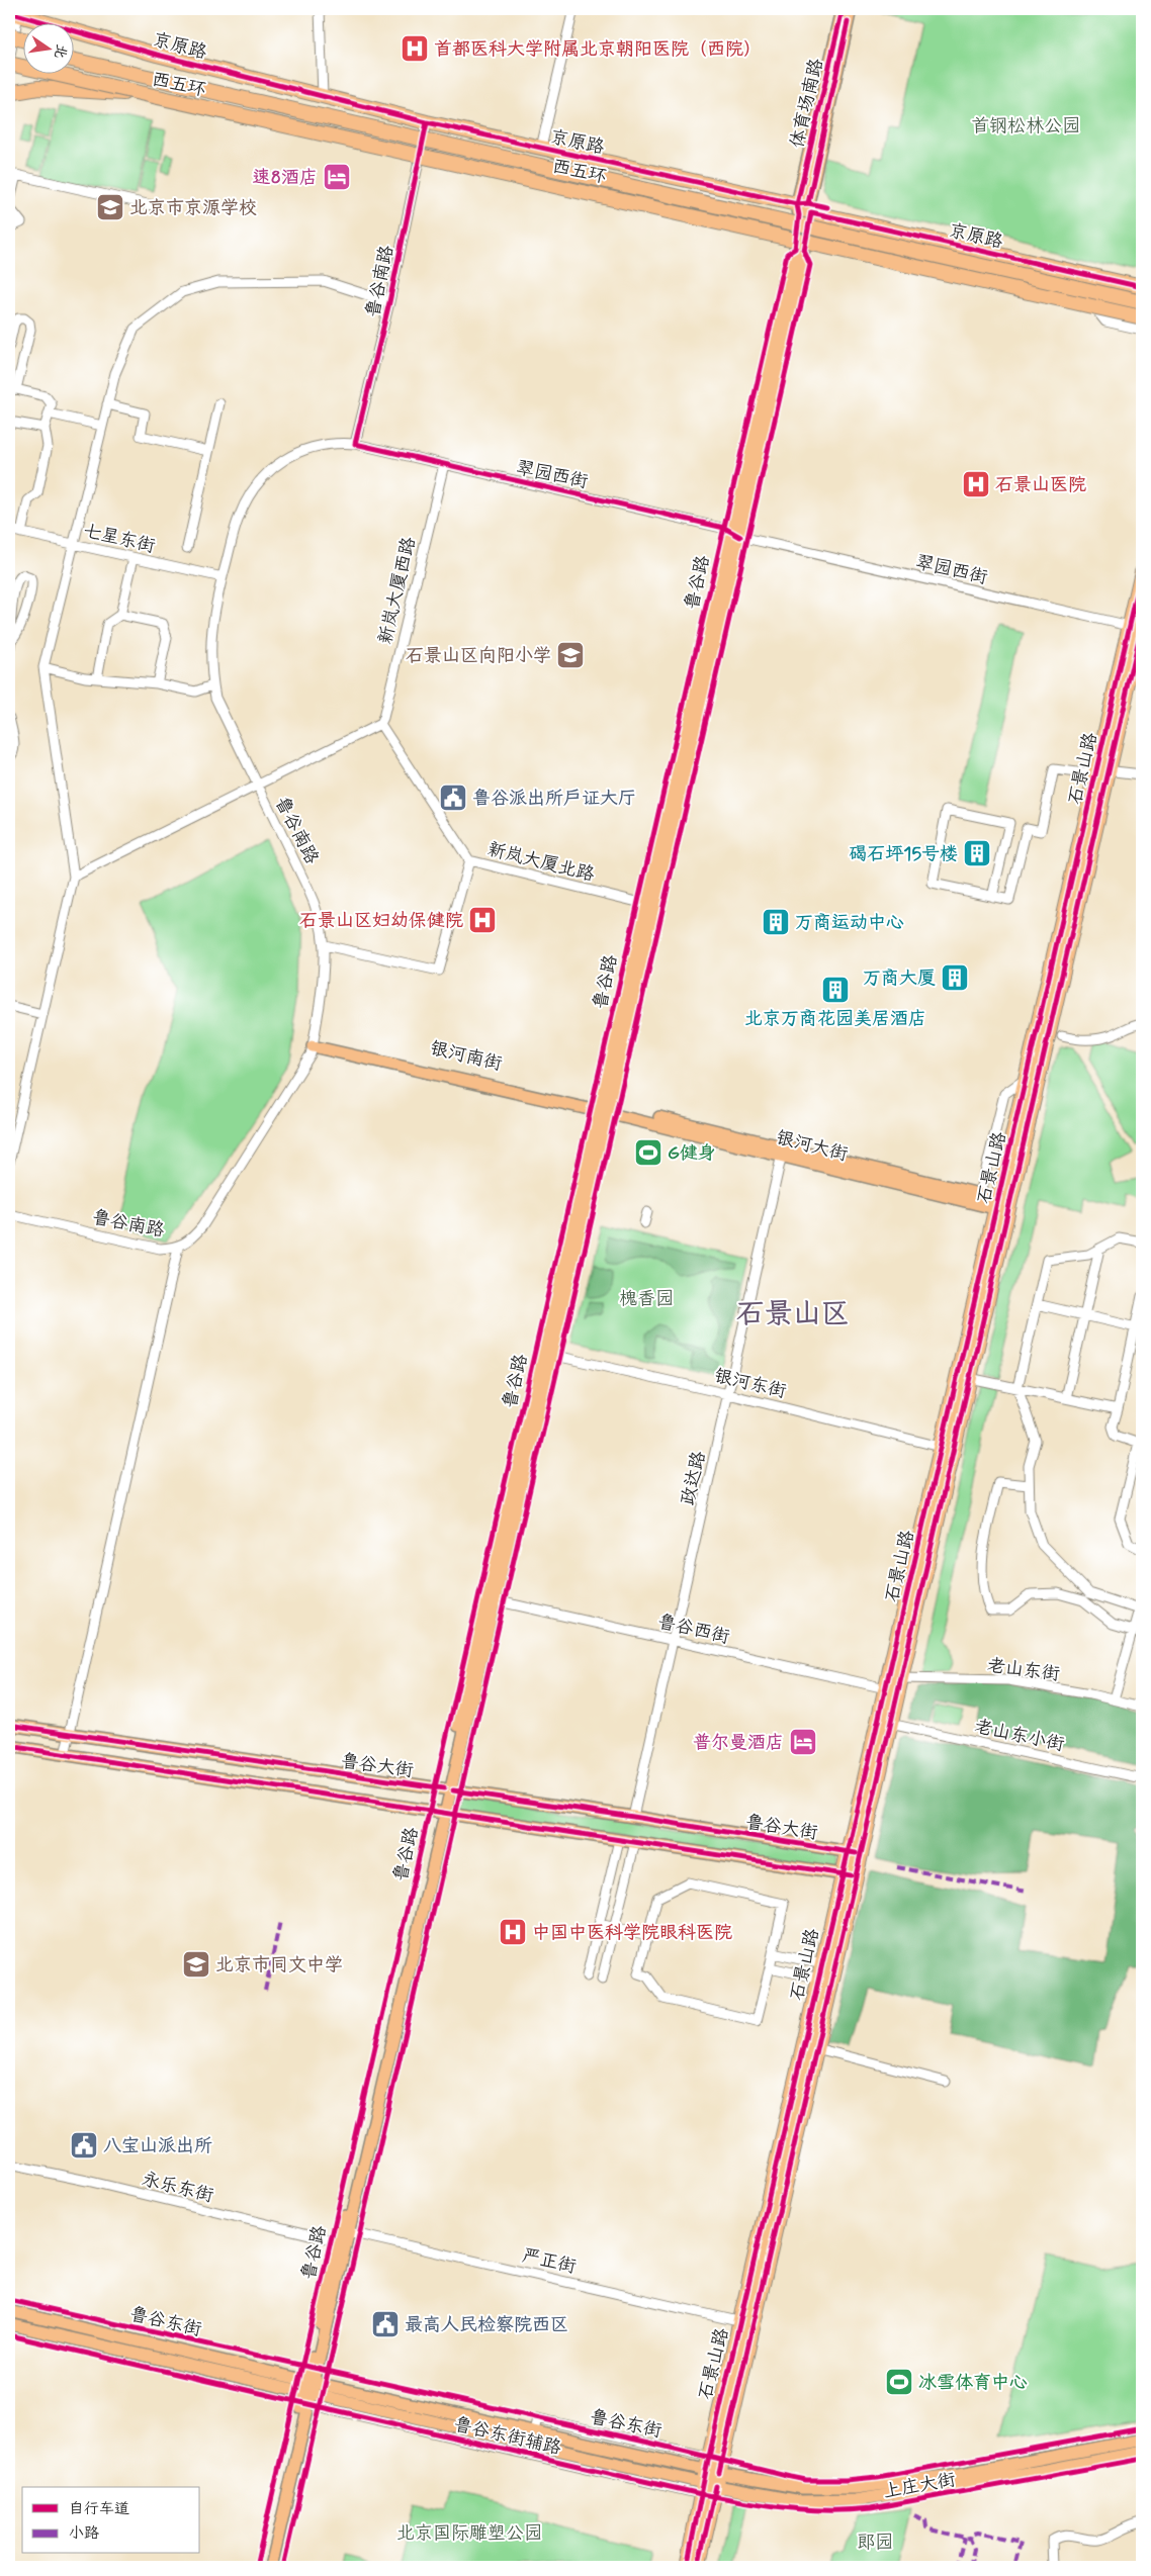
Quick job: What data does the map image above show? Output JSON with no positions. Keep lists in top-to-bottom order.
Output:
{
  "streets": {
    "highway": ["京原路", "西五环", "石景山路"],
    "main road": [
      "体育场南路",
      "鲁谷路",
      "银河南街",
      "银河大街",
      "鲁谷大街",
      "鲁谷东街",
      "上庄大街"
    ],
    "street": [
      "鲁谷南路",
      "翠园西街",
      "七星东街",
      "新岚大厦西路",
      "新岚大厦北路",
      "银河东街",
      "政达路",
      "鲁谷西街",
      "老山东街",
      "老山东小街",
      "永乐东街",
      "严正街"
    ],
    "cycle path": ["鲁谷东街辅路"]
  },
  "crossings": [
    ["京原路", "体育场南路"],
    ["京原路", "鲁谷南路"],
    ["京原路", "鲁谷路"],
    ["体育场南路", "鲁谷路"],
    ["鲁谷南路", "翠园西街"],
    ["鲁谷南路", "七星东街"],
    ["鲁谷南路", "银河南街"],
    ["翠园西街", "鲁谷路"],
    ["翠园西街", "新岚大厦西路"],
    ["翠园西街", "石景山路"],
    ["鲁谷路", "新岚大厦北路"],
    ["鲁谷路", "银河南街"],
    ["鲁谷路", "银河大街"],
    ["鲁谷路", "银河东街"],
    ["鲁谷路", "鲁谷西街"],
    ["鲁谷路", "鲁谷大街"],
    ["鲁谷路", "永乐东街"],
    ["鲁谷路", "严正街"],
    ["鲁谷路", "鲁谷东街"],
    ["新岚大厦西路", "新岚大厦北路"],
    ["石景山路", "银河大街"],
    ["石景山路", "银河东街"],
    ["石景山路", "鲁谷西街"],
    ["石景山路", "老山东街"],
    ["石景山路", "老山东小街"],
    ["石景山路", "鲁谷大街"],
    ["石景山路", "严正街"],
    ["石景山路", "鲁谷东街"],
    ["石景山路", "上庄大街"],
    ["银河南街", "银河大街"],
    ["银河大街", "政达路"],
    ["银河东街", "政达路"],
    ["政达路", "鲁谷西街"],
    ["政达路", "鲁谷大街"],
    ["鲁谷东街", "上庄大街"]
  ],
  "districts": ["石景山区"],
  "parks": [
    "首钢松林公园",
    "槐香园",
    "北京国际雕塑公园",
    "郎园"
  ],
  "places": {
    "hospital": [
      "首都医科大学附属北京朝阳医院（西院）",
      "石景山医院",
      "石景山区妇幼保健院",
      "中国中医科学院眼科医院"
    ],
    "hotel": ["速8酒店", "普尔曼酒店"],
    "school or university": ["北京市京源学校", "石景山区向阳小学", "北京市同文中学"],
    "public building": ["鲁谷派出所户证大厅", "八宝山派出所", "最高人民检察院西区"],
    "building": [
      "碣石坪15号楼",
      "万商运动中心",
      "万商大厦",
      "北京万商花园美居酒店"
    ],
    "sports": ["G健身", "冰雪体育中心"]
  },
  "legend": ["自行车道", "小路"],
  "north": "right"
}
